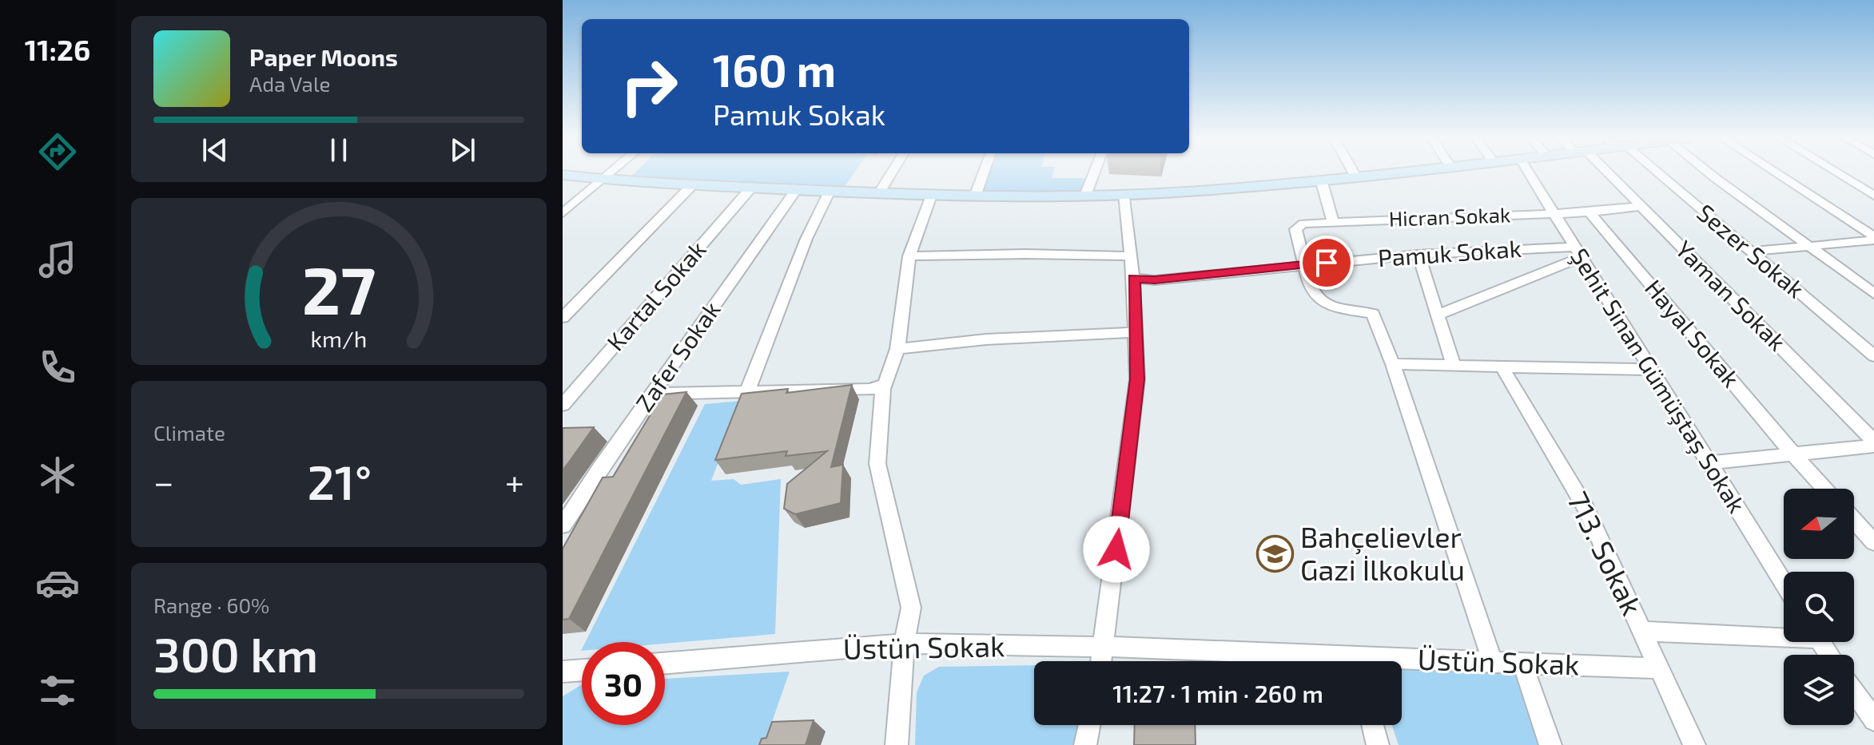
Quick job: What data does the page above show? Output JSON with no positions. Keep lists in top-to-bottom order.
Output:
{
  "streets": {
    "street": [
      "Hicran Sokak",
      "Sezer Sokak",
      "Pamuk Sokak",
      "Kartal Sokak",
      "Yaman Sokak",
      "Hayal Sokak",
      "Zafer Sokak",
      "Şehit Sinan Gümüştaş Sokak",
      "713. Sokak",
      "Üstün Sokak"
    ]
  },
  "crossings": [
    ["Hicran Sokak", "Pamuk Sokak"],
    ["Hicran Sokak", "Yaman Sokak"],
    ["Hicran Sokak", "Hayal Sokak"],
    ["Hicran Sokak", "Şehit Sinan Gümüştaş Sokak"],
    ["Pamuk Sokak", "Şehit Sinan Gümüştaş Sokak"],
    ["713. Sokak", "Üstün Sokak"]
  ],
  "places": {
    "school or university": ["Bahçelievler Gazi İlkokulu"]
  },
  "north": "left",
  "page": {
    "tabs": "11:26",
    "turn": ["160 m", "Pamuk Sokak"],
    "song": ["Paper Moons", "Ada Vale"],
    "tile": [
      "Climate",
      ["Range · 60%", "300 km"]
    ],
    "heat": ["−", "21°", "+"],
    "limit": "30",
    "trip": "11:27 · 1 min · 260 m",
    "gauge": ["27", "km/h"]
  }
}
